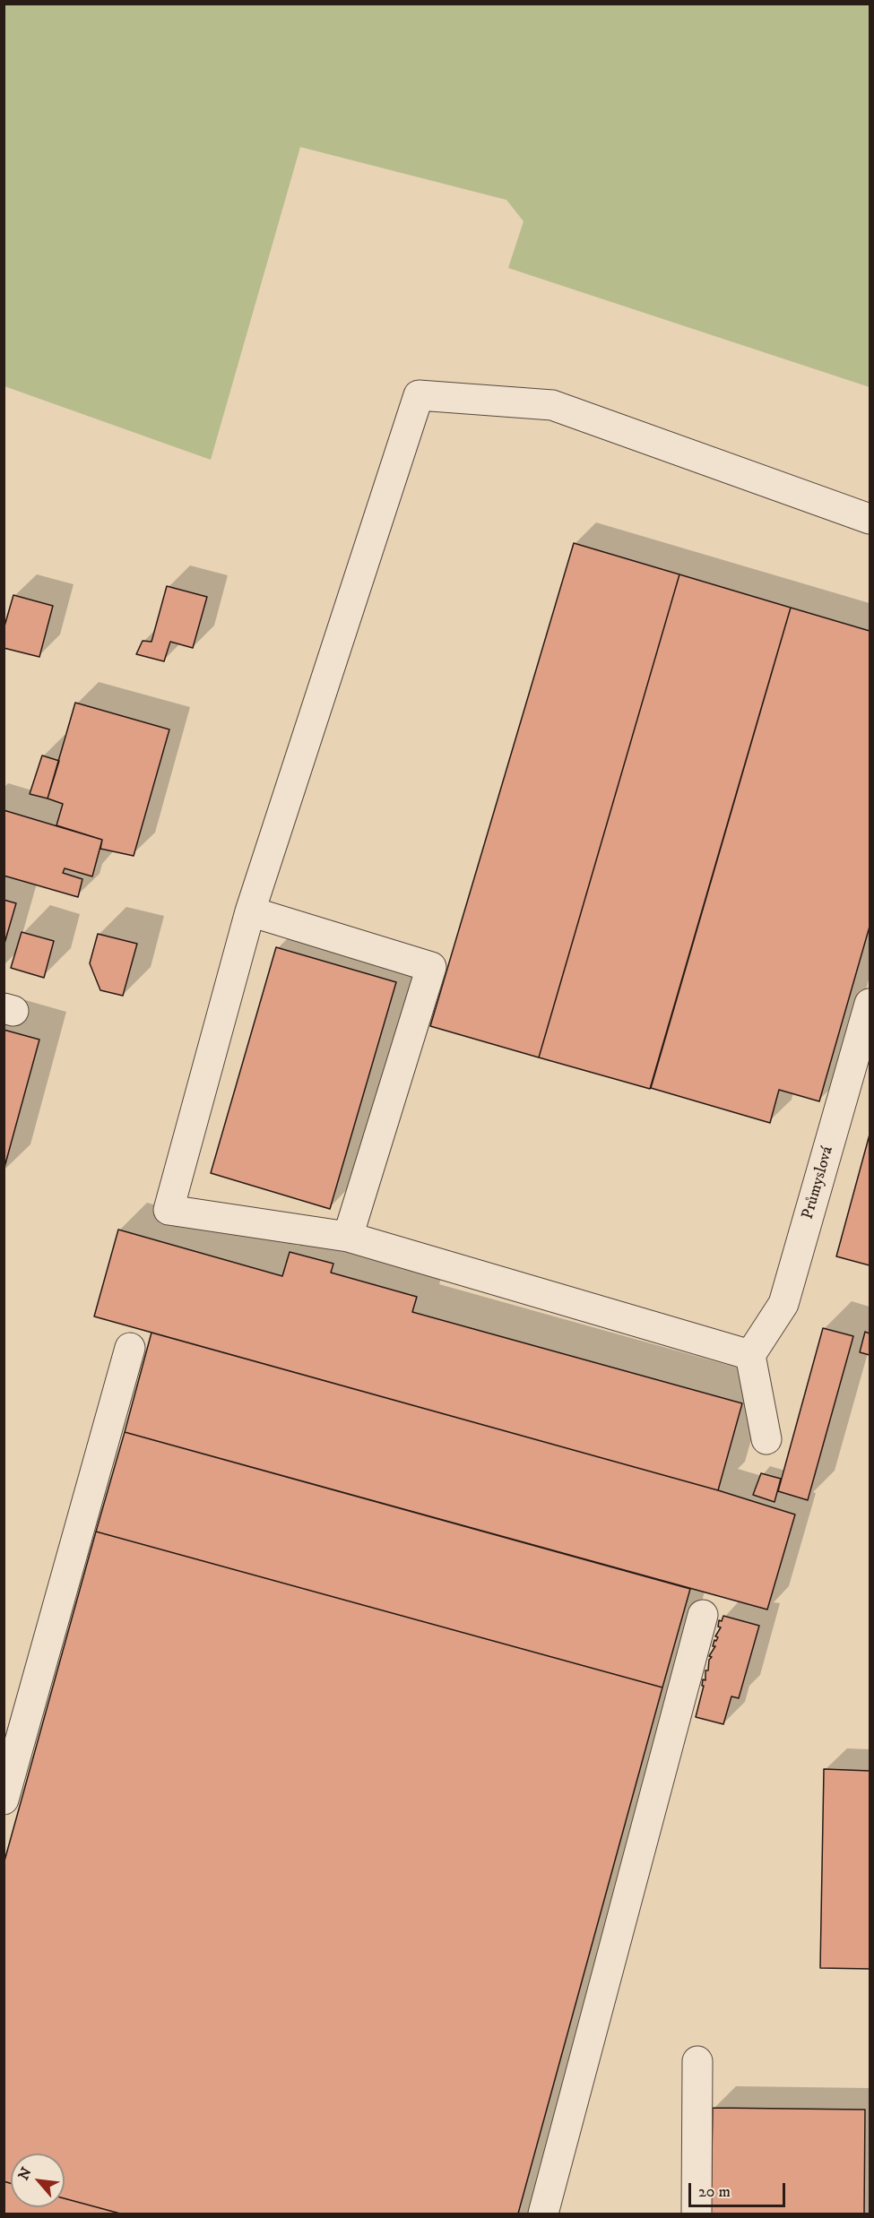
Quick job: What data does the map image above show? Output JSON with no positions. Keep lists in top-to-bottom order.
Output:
{
  "streets": {
    "lane": ["Průmyslová"]
  },
  "scale_bar": "20 m",
  "north": "top left"
}
